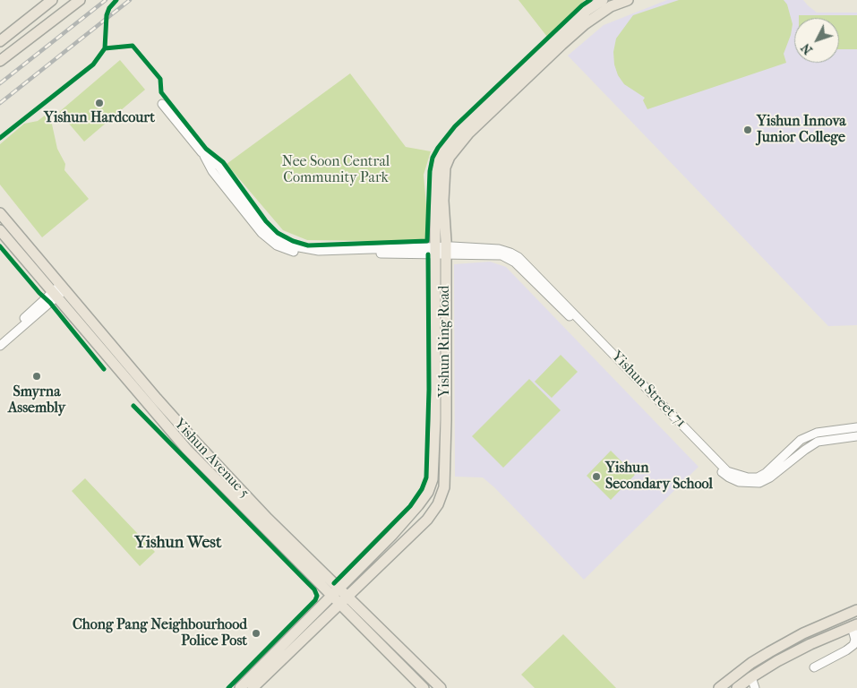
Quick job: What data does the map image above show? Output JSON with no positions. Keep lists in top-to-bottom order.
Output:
{
  "streets": {
    "main road": ["Yishun Ring Road", "Yishun Avenue 5"],
    "street": ["Yishun Street 71"]
  },
  "crossings": [
    ["Yishun Ring Road", "Yishun Street 71"],
    ["Yishun Ring Road", "Yishun Avenue 5"]
  ],
  "districts": ["Yishun West"],
  "parks": ["Nee Soon Central Community Park"],
  "places": [
    "Yishun Hardcourt",
    "Yishun Innova Junior College",
    "Smyrna Assembly",
    "Yishun Secondary School",
    "Chong Pang Neighbourhood Police Post"
  ],
  "north": "bottom left"
}
